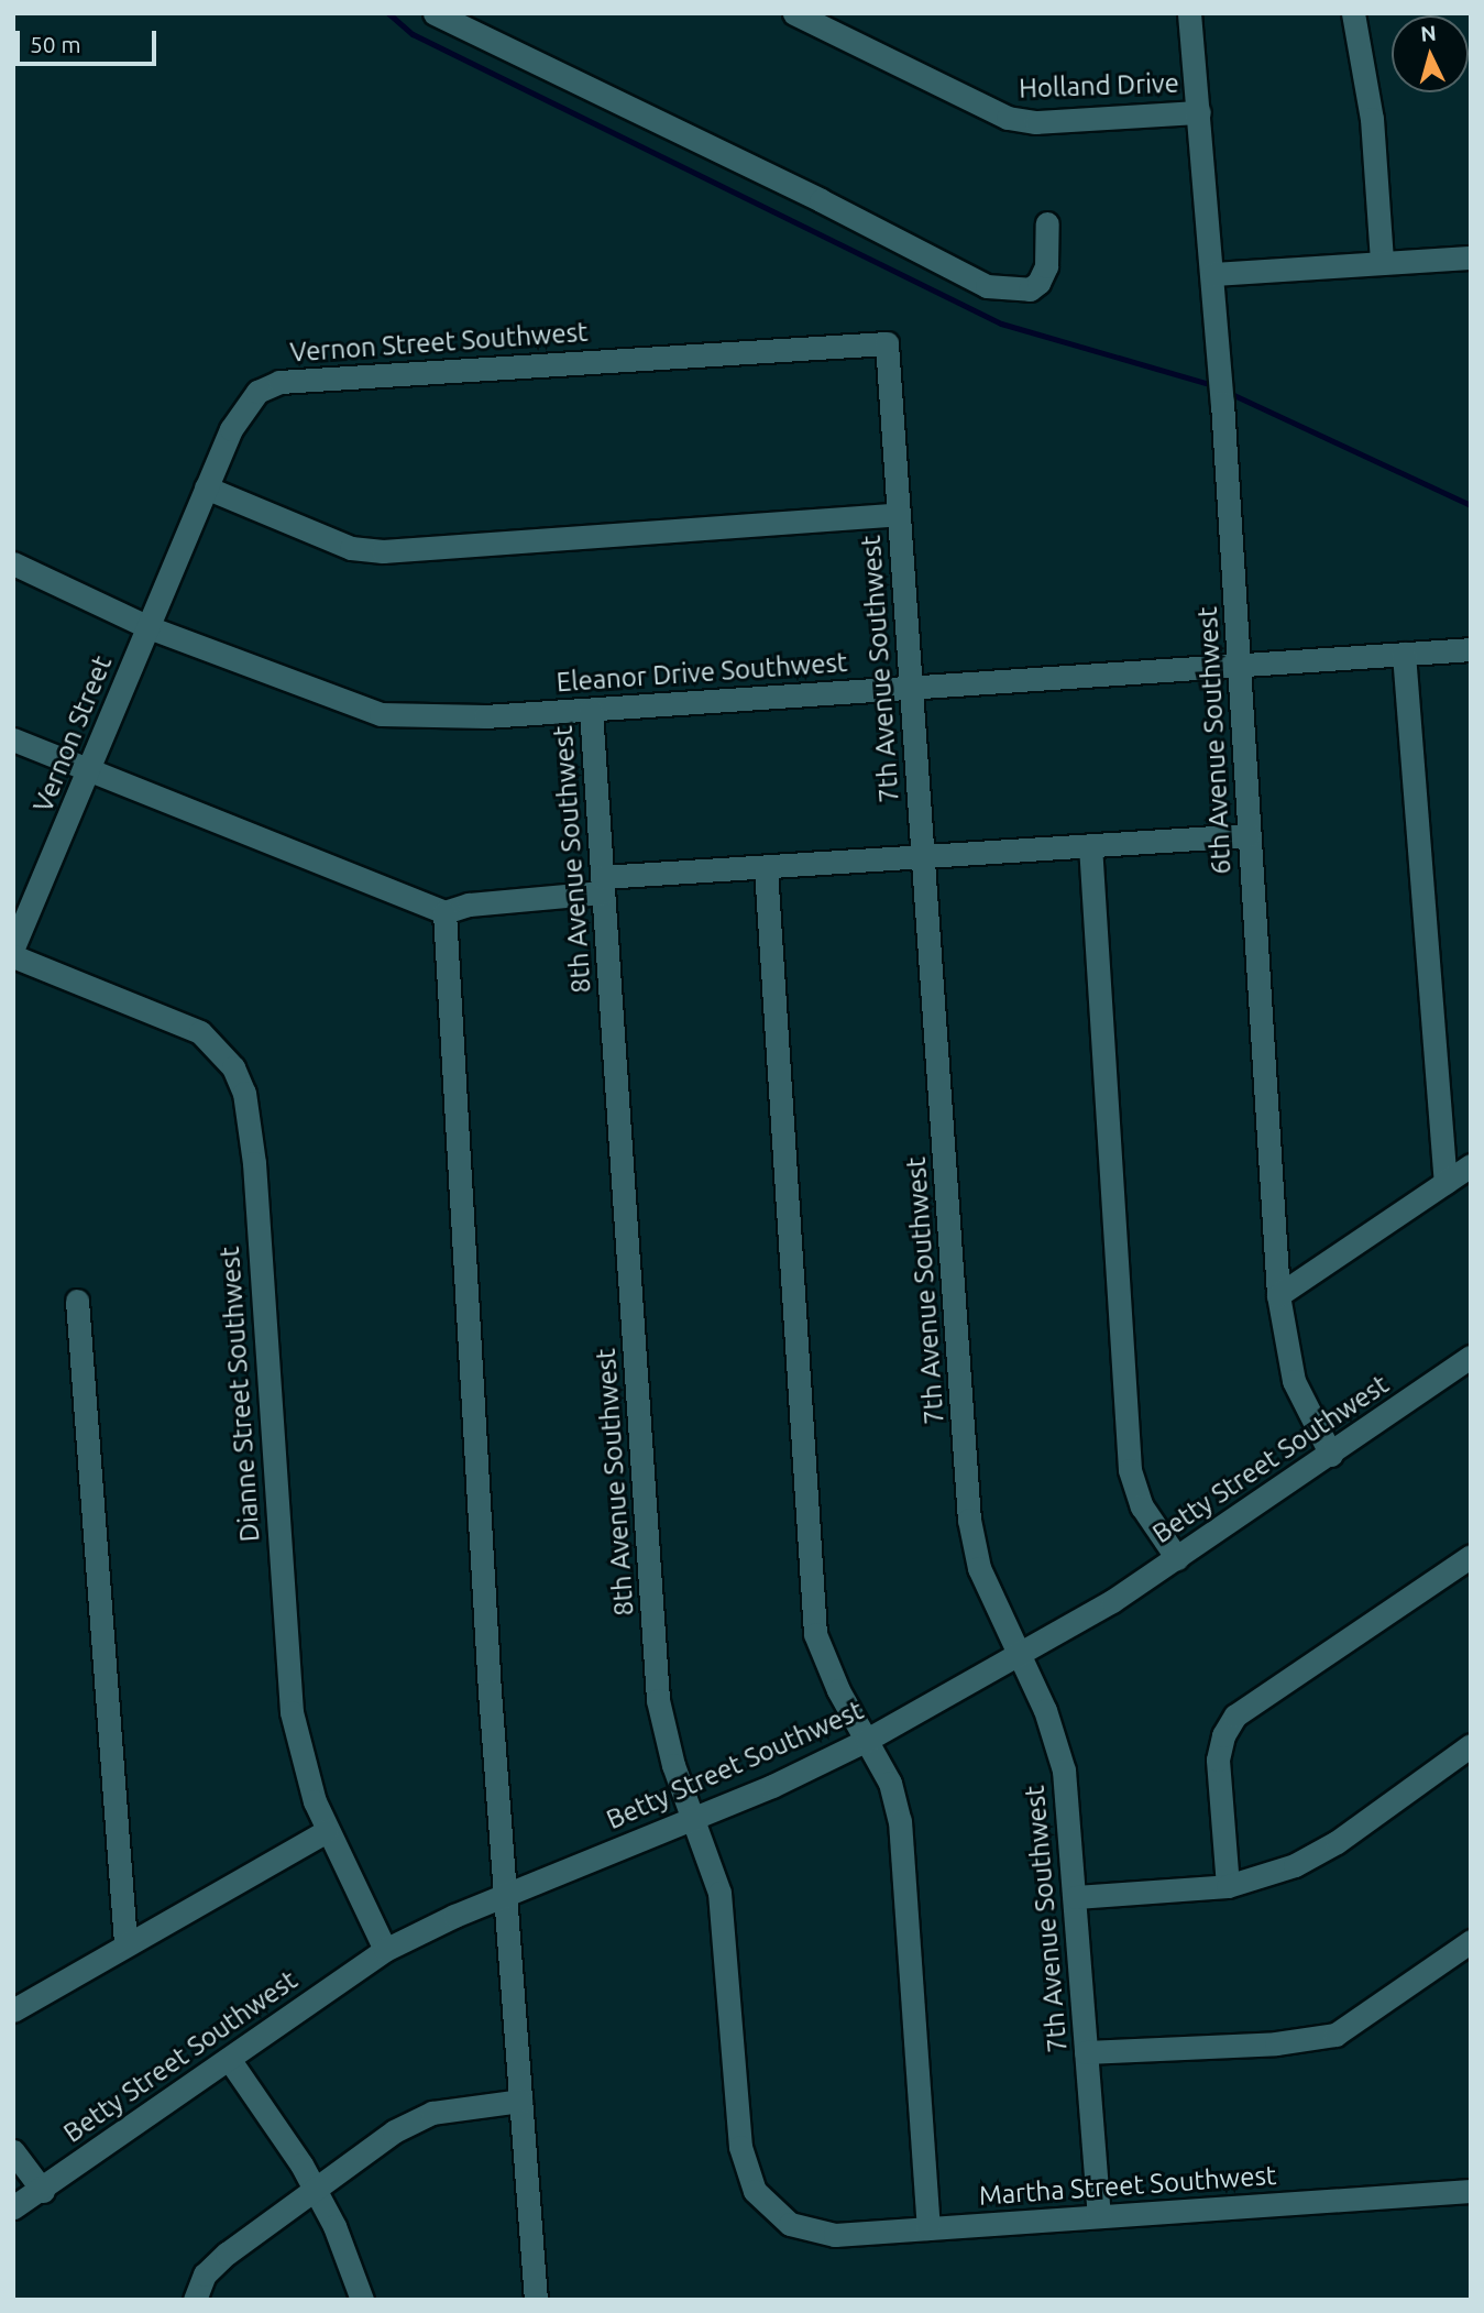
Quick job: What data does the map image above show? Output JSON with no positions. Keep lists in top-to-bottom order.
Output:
{
  "streets": {
    "street": [
      "Holland Drive",
      "Vernon Street Southwest",
      "7th Avenue Southwest",
      "Eleanor Drive Southwest",
      "Vernon Street",
      "6th Avenue Southwest",
      "8th Avenue Southwest",
      "Dianne Street Southwest",
      "Betty Street Southwest",
      "Martha Street Southwest"
    ]
  },
  "crossings": [
    ["Holland Drive", "6th Avenue Southwest"],
    ["Vernon Street Southwest", "7th Avenue Southwest"],
    ["Vernon Street Southwest", "Eleanor Drive Southwest"],
    ["Vernon Street Southwest", "Vernon Street"],
    ["7th Avenue Southwest", "Eleanor Drive Southwest"],
    ["7th Avenue Southwest", "Betty Street Southwest"],
    ["7th Avenue Southwest", "Martha Street Southwest"],
    ["Eleanor Drive Southwest", "Vernon Street"],
    ["Eleanor Drive Southwest", "6th Avenue Southwest"],
    ["Eleanor Drive Southwest", "8th Avenue Southwest"],
    ["6th Avenue Southwest", "Betty Street Southwest"],
    ["8th Avenue Southwest", "Betty Street Southwest"],
    ["8th Avenue Southwest", "Martha Street Southwest"],
    ["Dianne Street Southwest", "Betty Street Southwest"]
  ],
  "scale_bar": "50 m",
  "north": "top"
}
